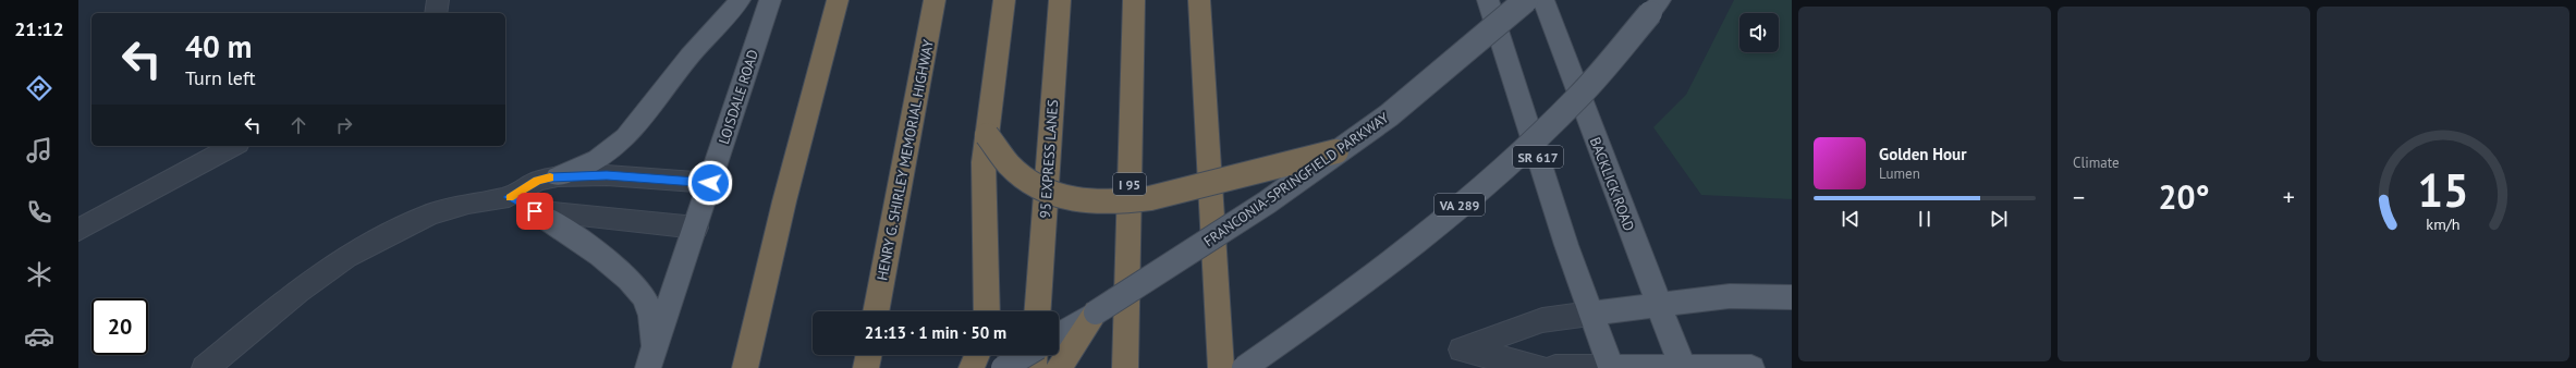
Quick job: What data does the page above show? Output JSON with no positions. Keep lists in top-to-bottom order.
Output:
{
  "streets": {
    "highway": ["95 EXPRESS LANES", "HENRY G. SHIRLEY MEMORIAL HIGHWAY", "I 95"],
    "main road": [
      "LOISDALE ROAD",
      "SR 617",
      "FRANCONIA-SPRINGFIELD PARKWAY",
      "BACKLICK ROAD",
      "VA 289"
    ]
  },
  "page": {
    "tabs": "21:12",
    "tile": "Climate",
    "turn": ["40 m", "Turn left"],
    "song": ["Golden Hour", "Lumen"],
    "heat": ["−", "20°", "+"],
    "limit": "20",
    "trip": "21:13 · 1 min · 50 m",
    "gauge": ["15", "km/h"]
  }
}
